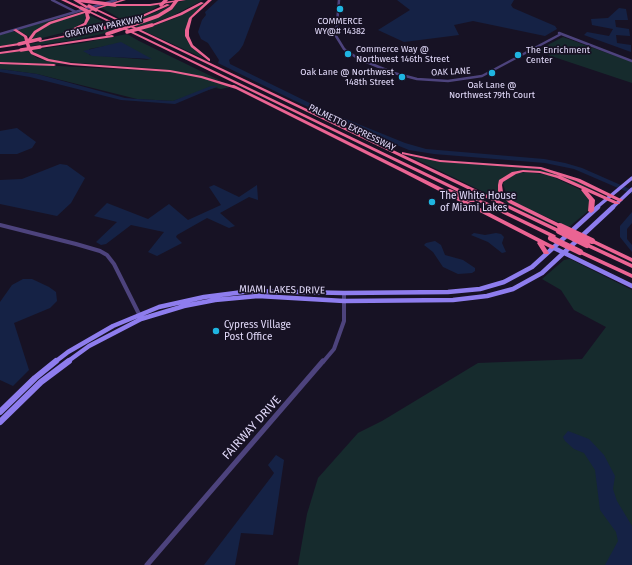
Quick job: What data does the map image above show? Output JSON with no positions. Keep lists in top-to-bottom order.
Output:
{
  "streets": {
    "highway": ["GRATIGNY PARKWAY", "PALMETTO EXPRESSWAY"],
    "main road": ["MIAMI LAKES DRIVE"],
    "street": ["OAK LANE", "FAIRWAY DRIVE"]
  },
  "crossings": [
    ["MIAMI LAKES DRIVE", "FAIRWAY DRIVE"]
  ],
  "places": [
    "COMMERCE WY@# 14382",
    "Commerce Way @ Northwest 146th Street",
    "The Enrichment Center",
    "Oak Lane @ Northwest 79th Court",
    "Oak Lane @ Northwest 148th Street",
    "The White House of Miami Lakes",
    "Cypress Village Post Office"
  ]
}
